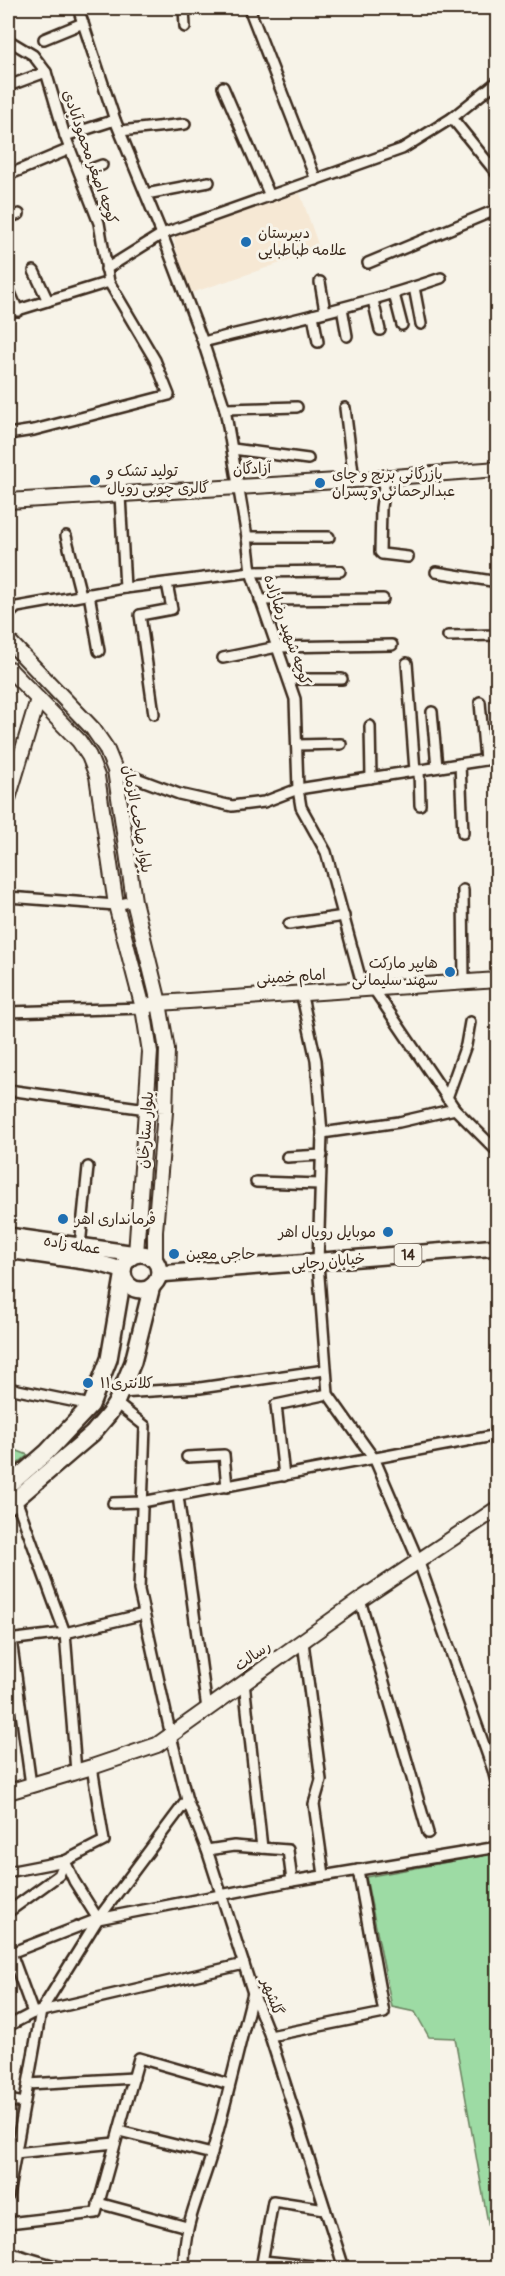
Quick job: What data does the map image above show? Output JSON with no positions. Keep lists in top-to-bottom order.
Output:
{
  "streets": {
    "main road": [
      "آزادگان",
      "بلوار صاحب الزمان",
      "امام خمینی",
      "بلوار ستارخان",
      "عمله زاده",
      "14",
      "خیابان رجایی",
      "رسالت"
    ],
    "street": ["کوچه اصغر محمودآبادی", "کوچه شهید رضازاده", "گلشهر"]
  },
  "crossings": [
    ["آزادگان", "کوچه شهید رضازاده"],
    ["کوچه شهید رضازاده", "امام خمینی"],
    ["بلوار صاحب الزمان", "امام خمینی"],
    ["بلوار صاحب الزمان", "بلوار ستارخان"],
    ["امام خمینی", "بلوار ستارخان"],
    ["بلوار ستارخان", "عمله زاده"],
    ["بلوار ستارخان", "خیابان رجایی"],
    ["عمله زاده", "خیابان رجایی"],
    ["رسالت", "گلشهر"]
  ],
  "places": [
    "دبیرستان علامه طباطبایی",
    "تولید تشک و گالری چوبی رویال",
    "بازرگانی برنج و چای عبدالرحمانی و پسران",
    "هایپر مارکت سهند سلیمانی",
    "فرمانداری اهر",
    "موبایل رویال اهر",
    "حاجی معین",
    "کلانتری۱۱"
  ]
}
